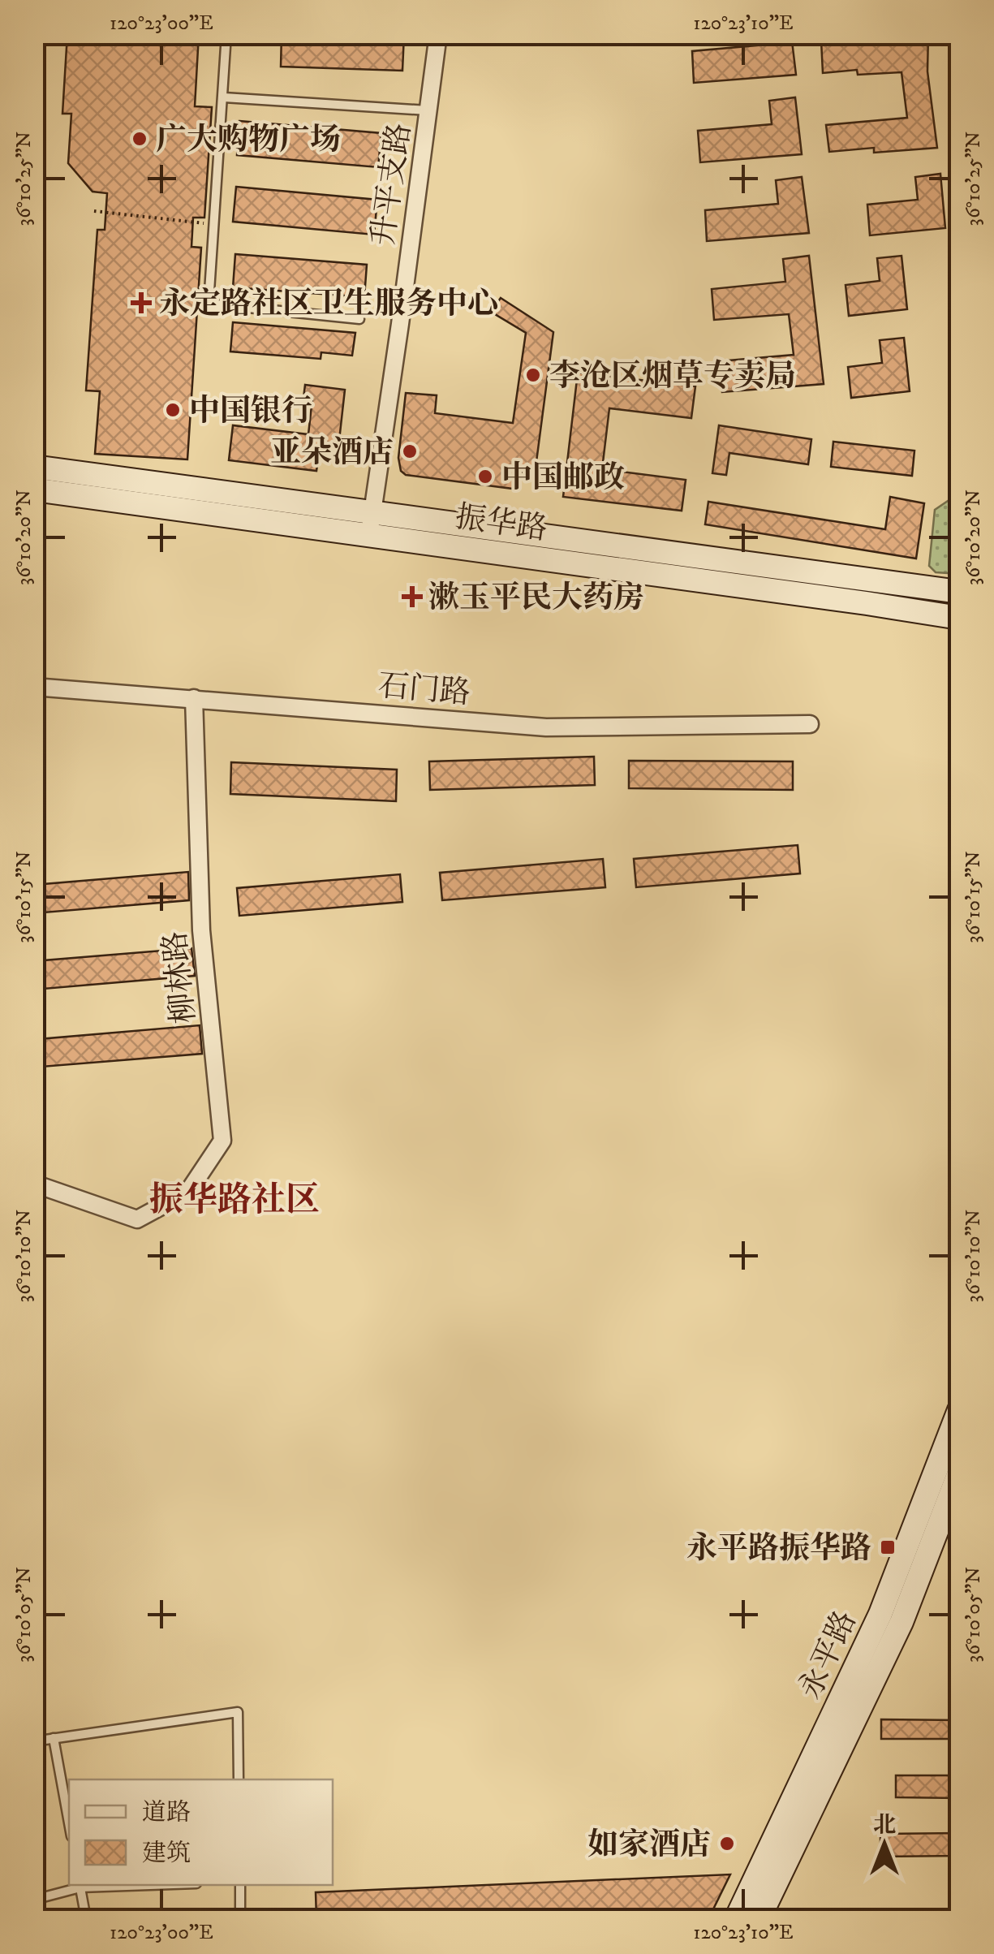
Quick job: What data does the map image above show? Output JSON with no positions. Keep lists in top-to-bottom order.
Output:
{
  "streets": {
    "main road": ["振华路", "永平路"],
    "street": ["升平支路", "石门路", "柳林路"]
  },
  "crossings": [
    ["升平支路", "振华路"],
    ["石门路", "柳林路"]
  ],
  "districts": ["振华路社区"],
  "places": {
    "other": [
      "广大购物广场",
      "李沧区烟草专卖局",
      "中国银行",
      "亚朵酒店",
      "中国邮政",
      "如家酒店"
    ],
    "health": ["永定路社区卫生服务中心", "漱玉平民大药房"],
    "transit": ["永平路振华路"]
  },
  "legend": ["道路", "建筑"],
  "north": "top",
  "coordinates": [
    "120°23'00\"E",
    "120°23'10\"E",
    "36°10'25\"N",
    "36°10'20\"N",
    "36°10'15\"N",
    "36°10'10\"N",
    "36°10'05\"N"
  ]
}
